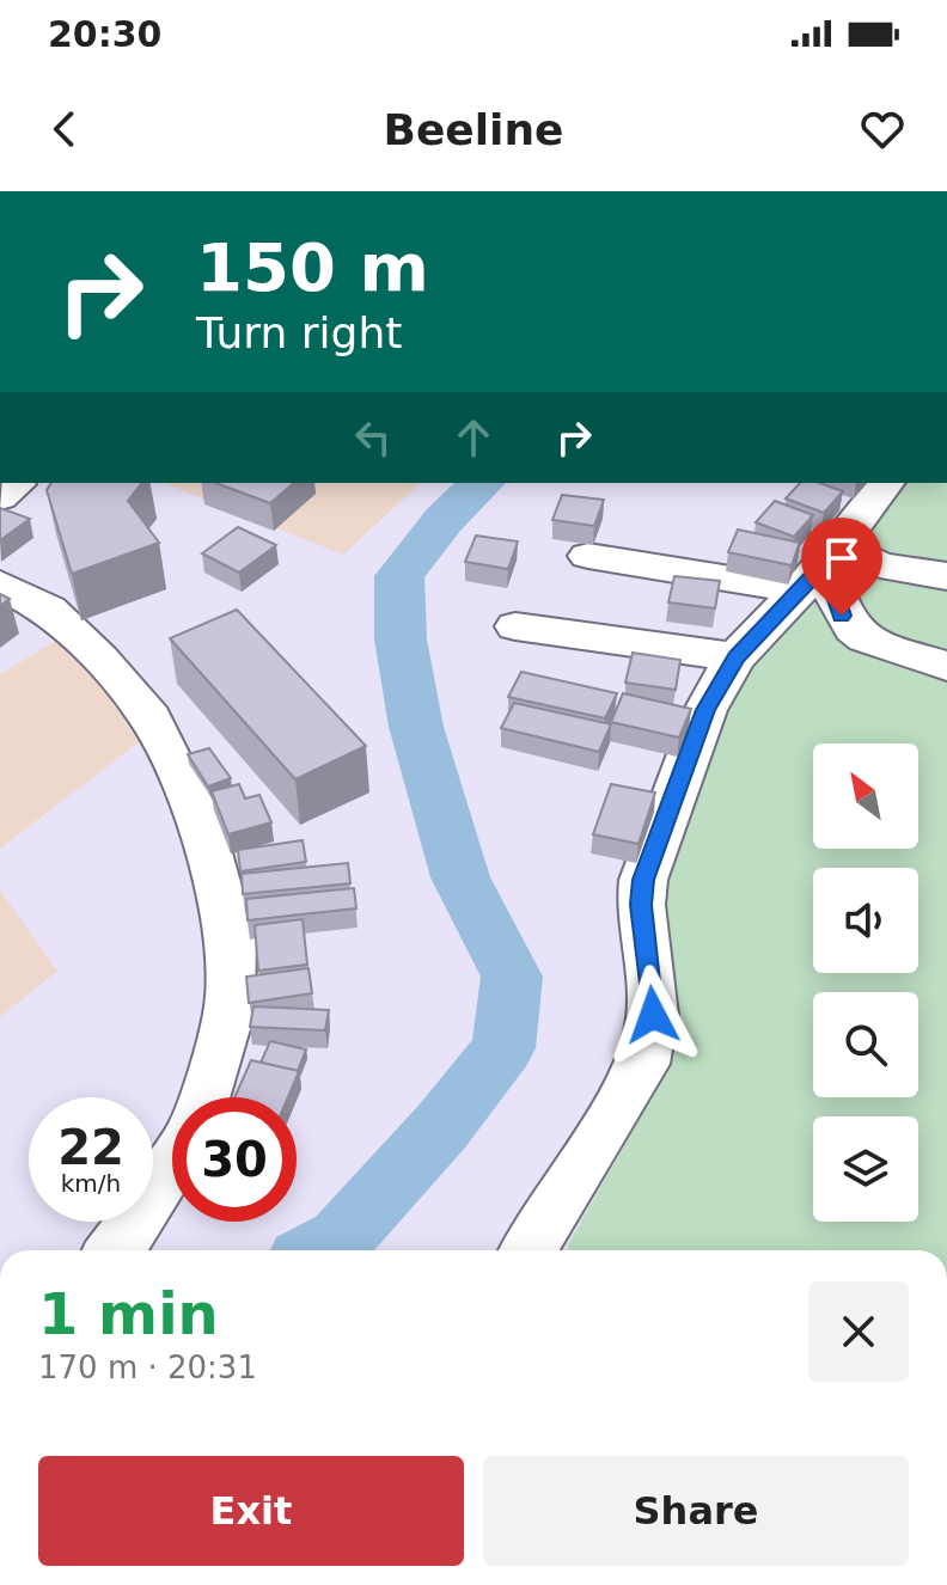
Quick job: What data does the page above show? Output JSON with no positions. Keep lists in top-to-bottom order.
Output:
{
  "north": "top left",
  "page": {
    "status": "20:30",
    "header": "Beeline",
    "turn": ["150 m", "Turn right"],
    "speed": "22 km/h",
    "limit": "30",
    "heading": ["1 min", "170 m · 20:31"],
    "buttons": ["Exit", "Share"]
  }
}
